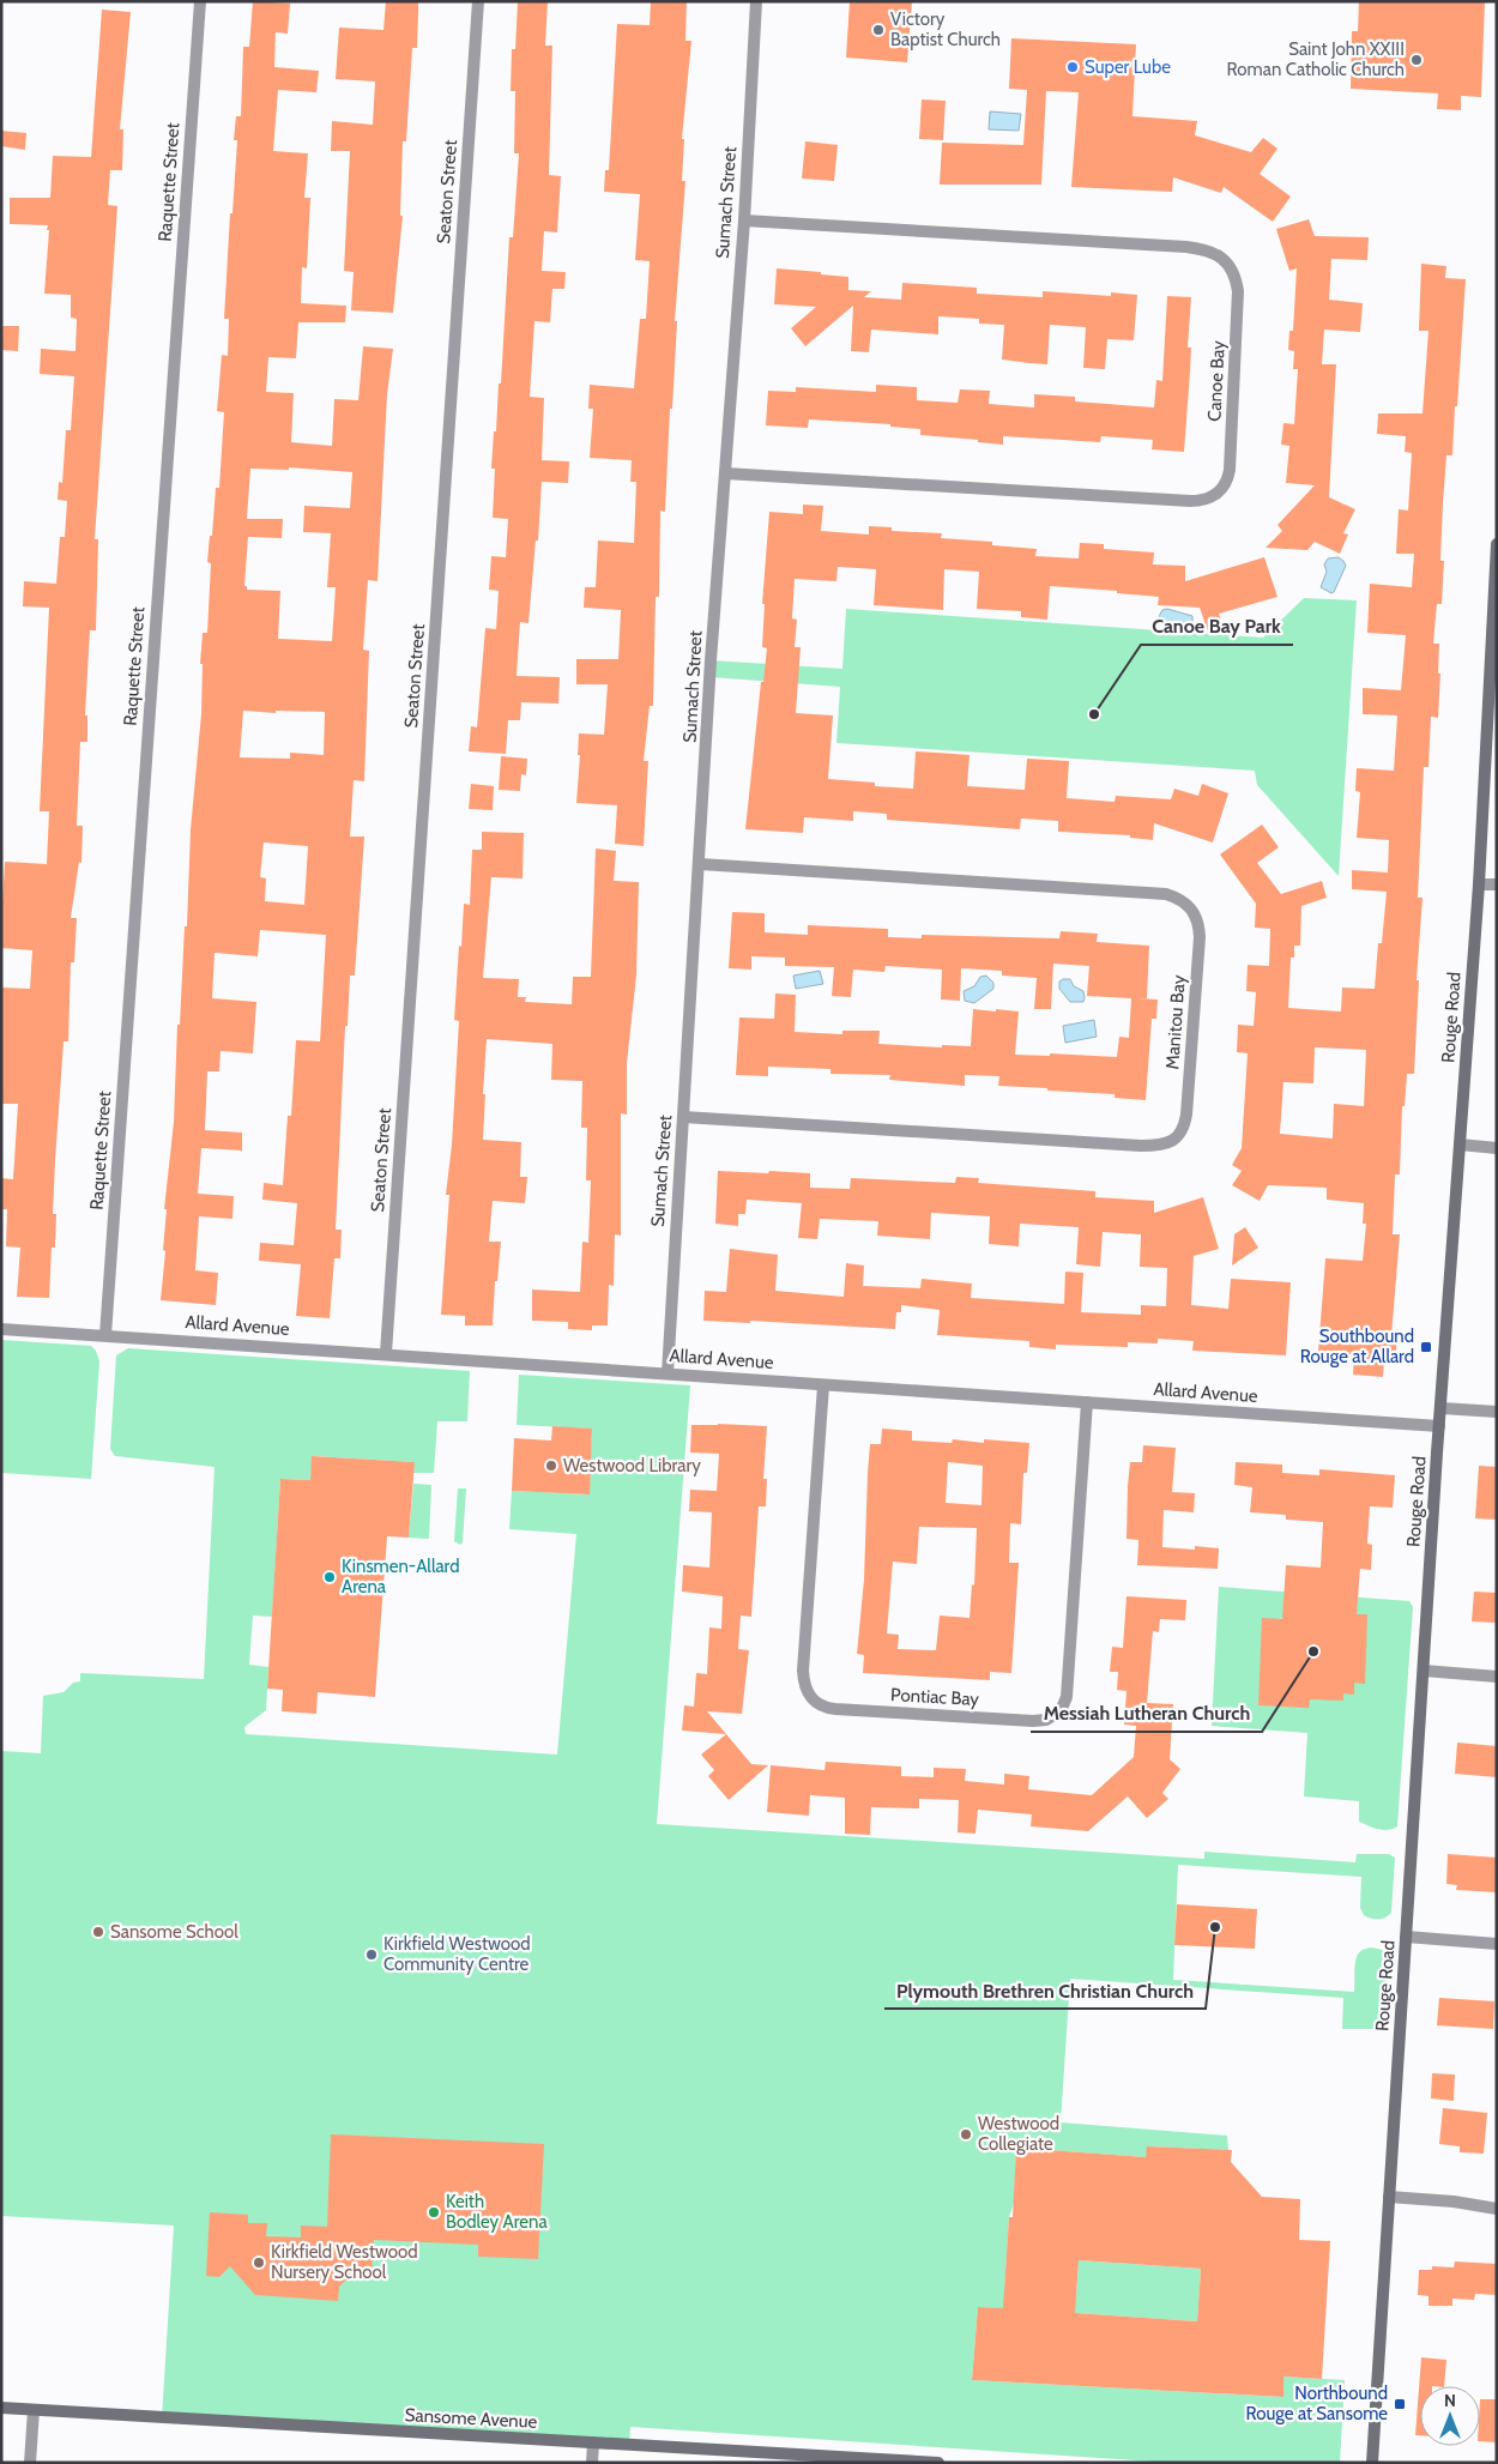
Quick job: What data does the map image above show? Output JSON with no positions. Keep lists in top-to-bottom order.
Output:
{
  "streets": {
    "street": [
      "Raquette Street",
      "Seaton Street",
      "Sumach Street",
      "Canoe Bay",
      "Rouge Road",
      "Manitou Bay",
      "Allard Avenue",
      "Pontiac Bay",
      "Sansome Avenue"
    ]
  },
  "crossings": [
    ["Raquette Street", "Allard Avenue"],
    ["Seaton Street", "Allard Avenue"],
    ["Sumach Street", "Canoe Bay"],
    ["Sumach Street", "Manitou Bay"],
    ["Sumach Street", "Allard Avenue"],
    ["Rouge Road", "Allard Avenue"],
    ["Allard Avenue", "Pontiac Bay"]
  ],
  "places": {
    "other": [
      "Victory Baptist Church",
      "Saint John XXIII Roman Catholic Church",
      "Super Lube",
      "Canoe Bay Park",
      "Westwood Library",
      "Kinsmen-Allard Arena",
      "Messiah Lutheran Church",
      "Plymouth Brethren Christian Church",
      "Sansome School",
      "Kirkfield Westwood Community Centre",
      "Westwood Collegiate",
      "Keith Bodley Arena",
      "Kirkfield Westwood Nursery School"
    ],
    "transit": ["Southbound Rouge at Allard", "Northbound Rouge at Sansome"]
  },
  "north": "top"
}
